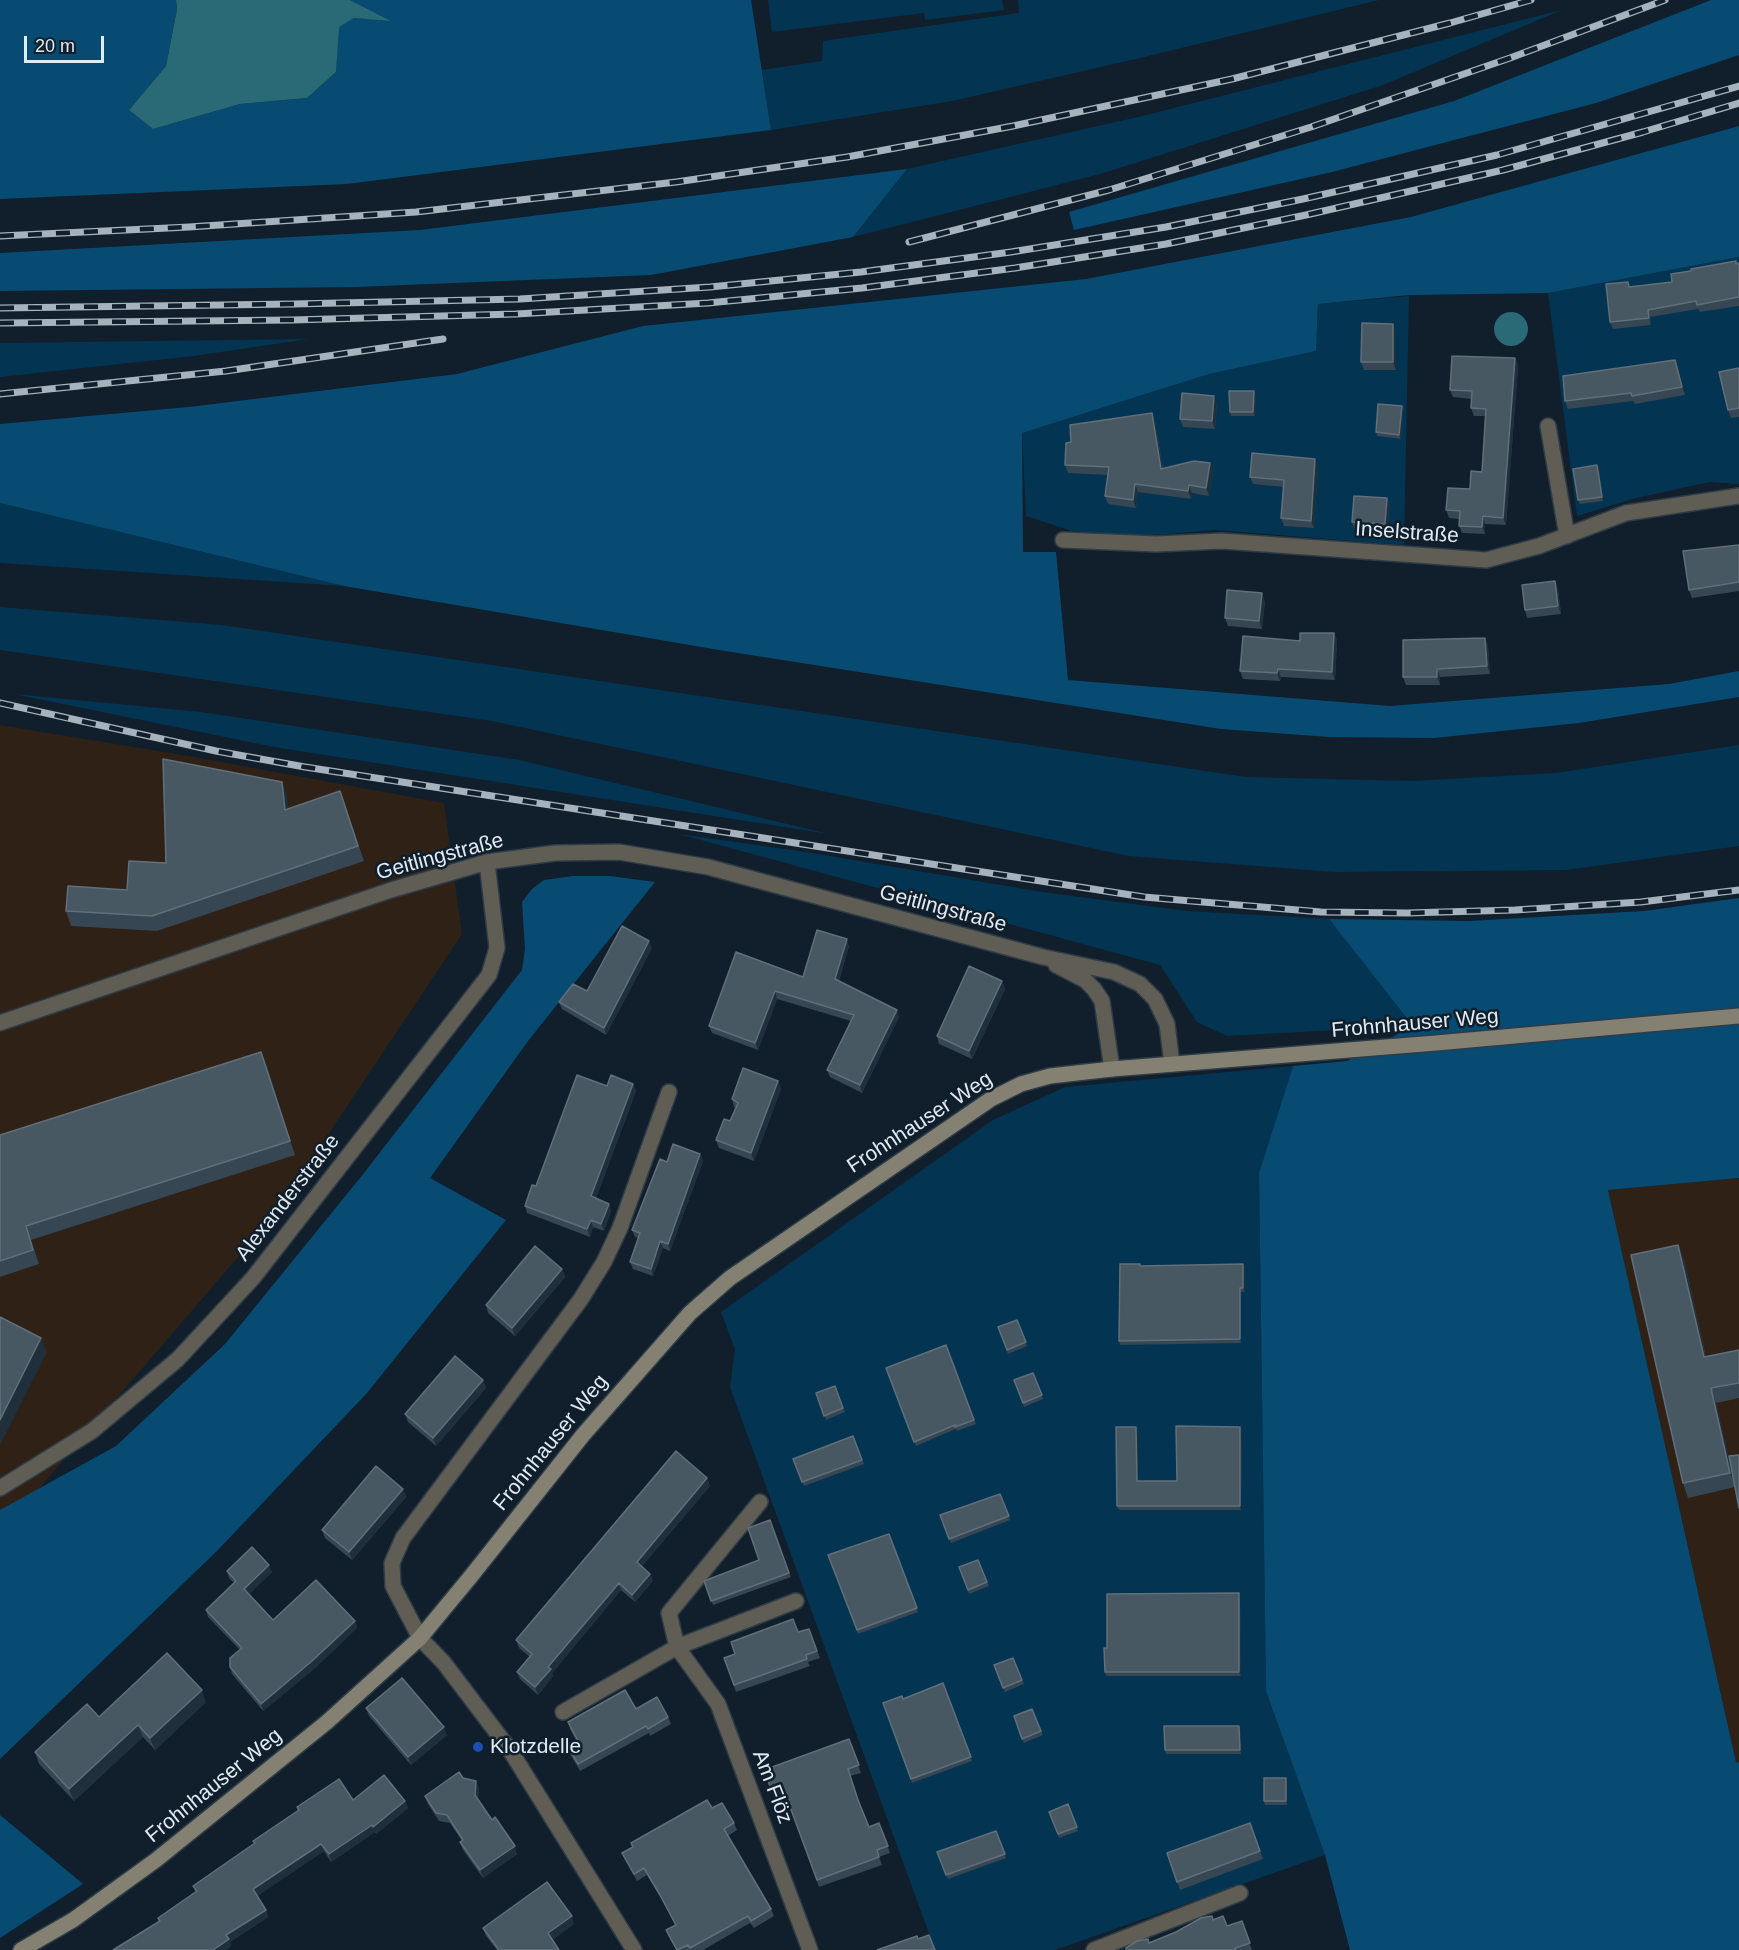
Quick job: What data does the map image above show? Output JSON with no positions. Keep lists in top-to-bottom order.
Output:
{
  "streets": {
    "main road": ["Frohnhauser Weg"],
    "street": [
      "Inselstraße",
      "Geitlingstraße",
      "Alexanderstraße",
      "Am Flöz"
    ]
  },
  "crossings": [
    ["Geitlingstraße", "Frohnhauser Weg"],
    ["Geitlingstraße", "Alexanderstraße"]
  ],
  "places": ["Klotzdelle"],
  "scale_bar": "20 m"
}
